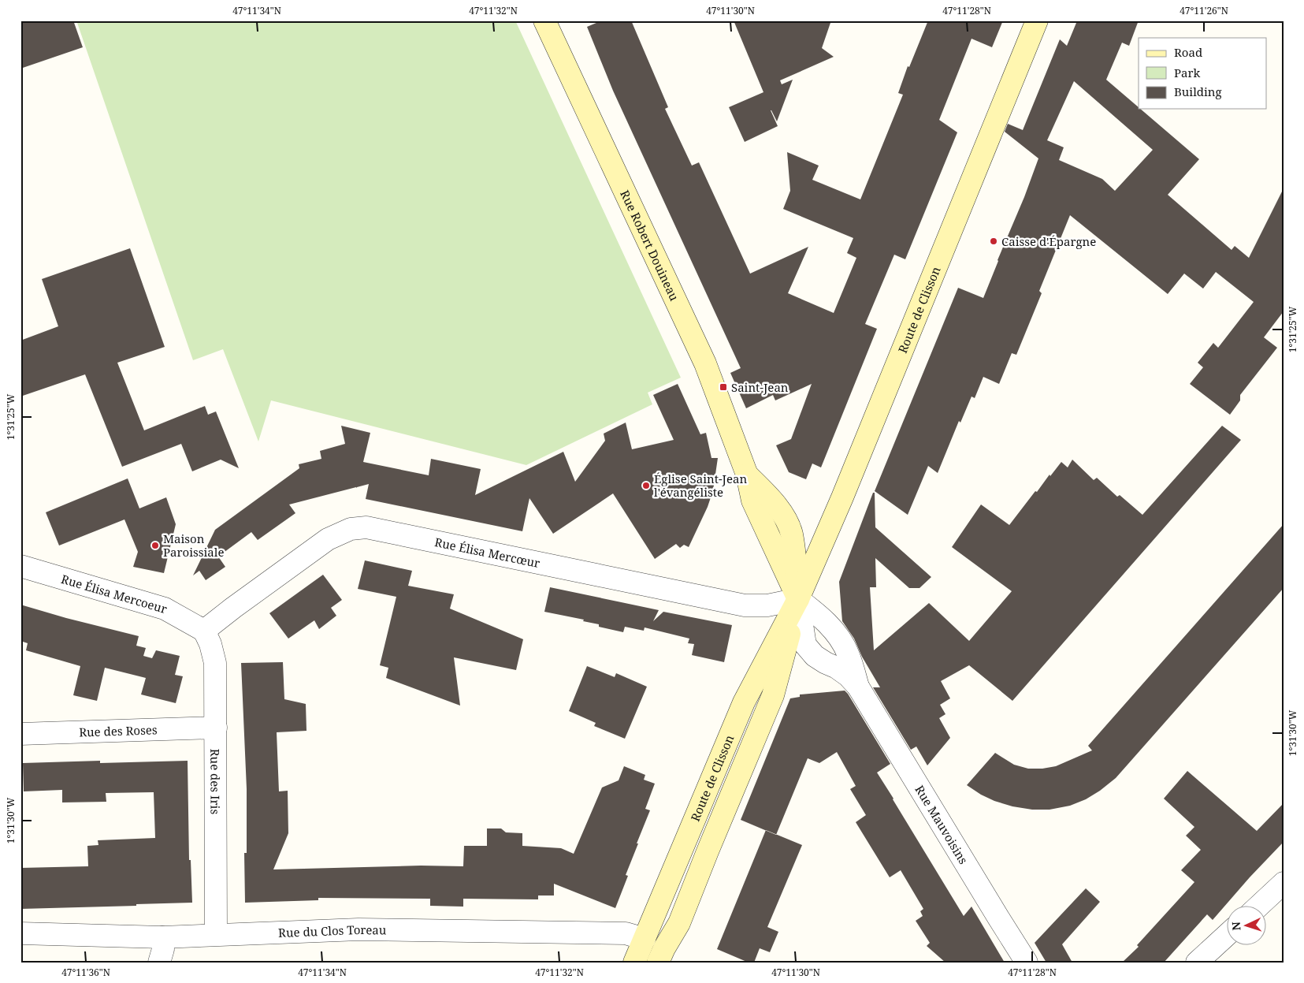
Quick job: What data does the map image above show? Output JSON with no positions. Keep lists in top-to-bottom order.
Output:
{
  "streets": {
    "main road": ["Rue Robert Douineau", "Route de Clisson"],
    "street": [
      "Rue Élisa Mercœur",
      "Rue Élisa Mercoeur",
      "Rue des Roses",
      "Rue des Iris",
      "Rue Mauvoisins",
      "Rue du Clos Toreau"
    ]
  },
  "crossings": [
    ["Rue Robert Douineau", "Route de Clisson"],
    ["Rue Robert Douineau", "Rue Élisa Mercœur"],
    ["Rue Robert Douineau", "Rue Mauvoisins"],
    ["Route de Clisson", "Rue Élisa Mercœur"],
    ["Route de Clisson", "Rue Mauvoisins"],
    ["Route de Clisson", "Rue du Clos Toreau"],
    ["Rue Élisa Mercœur", "Rue Élisa Mercoeur"],
    ["Rue Élisa Mercœur", "Rue des Iris"],
    ["Rue Élisa Mercœur", "Rue Mauvoisins"],
    ["Rue Élisa Mercoeur", "Rue des Iris"],
    ["Rue des Roses", "Rue des Iris"],
    ["Rue des Iris", "Rue du Clos Toreau"]
  ],
  "places": {
    "other": ["Caisse d'Épargne", "Église Saint-Jean l'évangéliste", "Maison Paroissiale"],
    "transit": ["Saint-Jean"]
  },
  "legend": ["Road", "Park", "Building"],
  "north": "left",
  "coordinates": [
    "47°11'34\"N",
    "47°11'32\"N",
    "47°11'30\"N",
    "47°11'28\"N",
    "47°11'26\"N",
    "1°31'25\"W",
    "1°31'30\"W",
    "47°11'36\"N"
  ]
}
